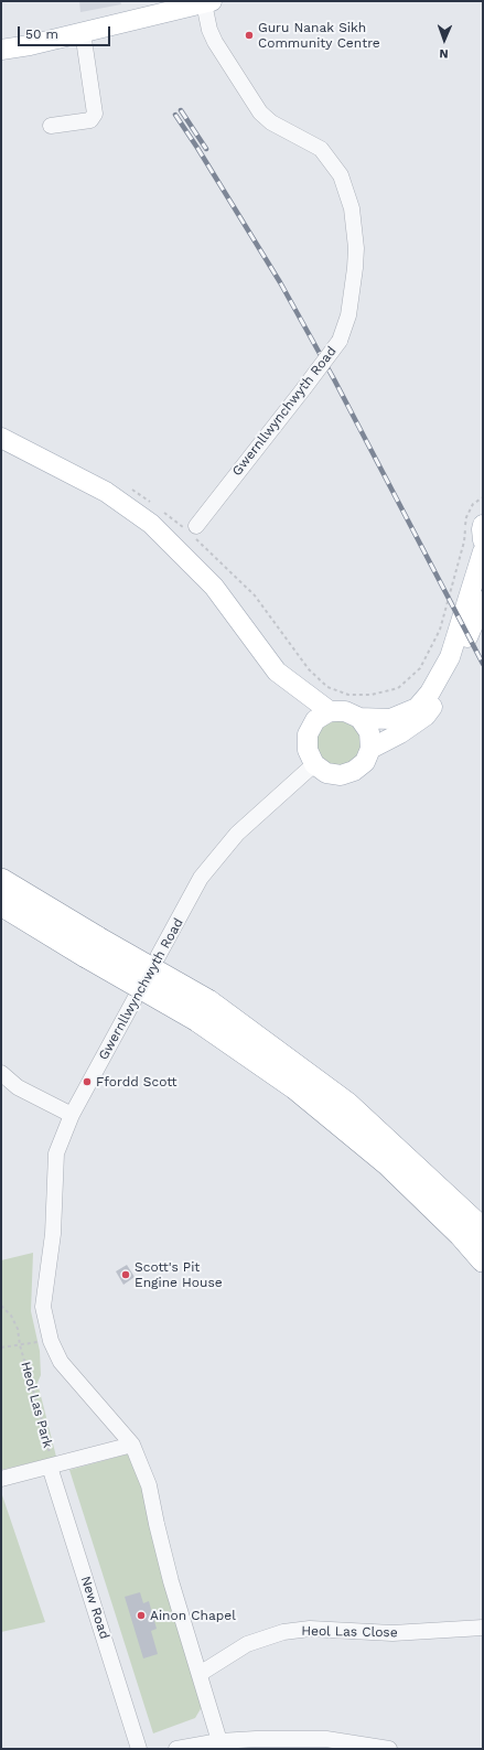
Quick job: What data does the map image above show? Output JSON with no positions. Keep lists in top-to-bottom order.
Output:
{
  "streets": {
    "street": ["Gwernllwynchwyth Road", "New Road", "Heol Las Close"],
    "path": ["Heol Las Park"]
  },
  "crossings": [
    ["Gwernllwynchwyth Road", "Heol Las Park"],
    ["Gwernllwynchwyth Road", "Heol Las Close"],
    ["Heol Las Park", "New Road"]
  ],
  "places": [
    "Guru Nanak Sikh Community Centre",
    "Ffordd Scott",
    "Scott's Pit Engine House",
    "Ainon Chapel"
  ],
  "scale_bar": "50 m",
  "north": "bottom"
}
